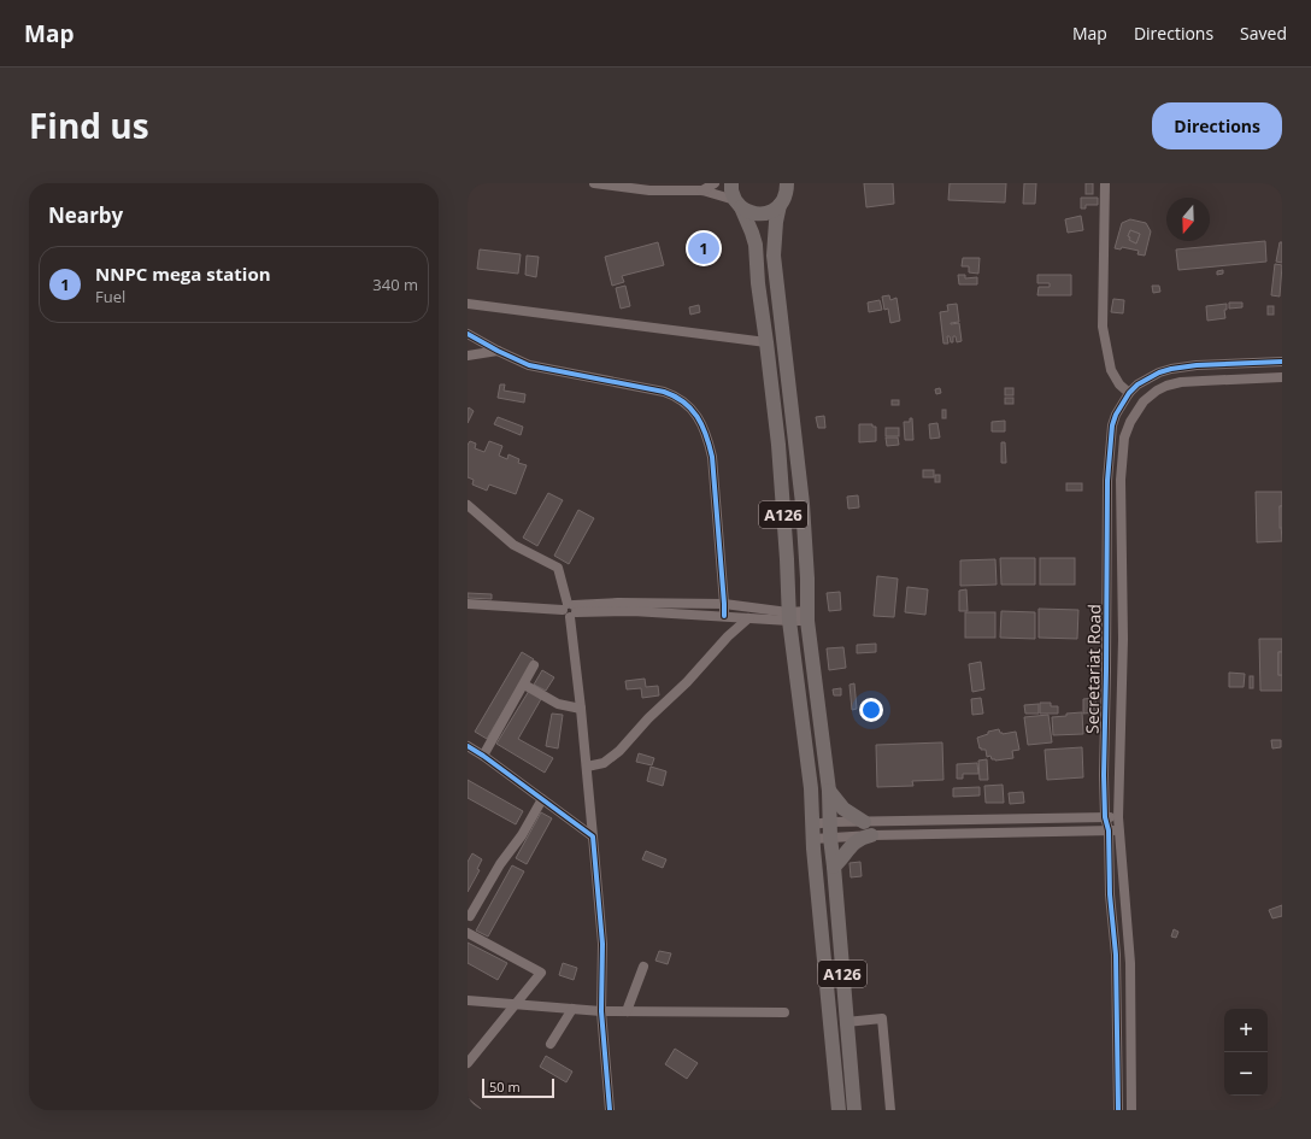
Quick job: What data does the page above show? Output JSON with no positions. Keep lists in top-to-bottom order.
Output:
{
  "streets": {
    "highway": ["A126"],
    "street": ["Secretariat Road"]
  },
  "scale_bar": "50 m",
  "north": "bottom",
  "page": {
    "header": "Map",
    "nav": ["Map", "Directions", "Saved"],
    "title": "Find us",
    "buttons": "Directions",
    "heading": "Nearby",
    "pins": "1",
    "list": [
      {
        "mark": "1",
        "name": "NNPC mega station",
        "note": "Fuel",
        "value": "340 m"
      }
    ],
    "map_buttons": ["+", "−"],
    "scale": "50 m"
  }
}
